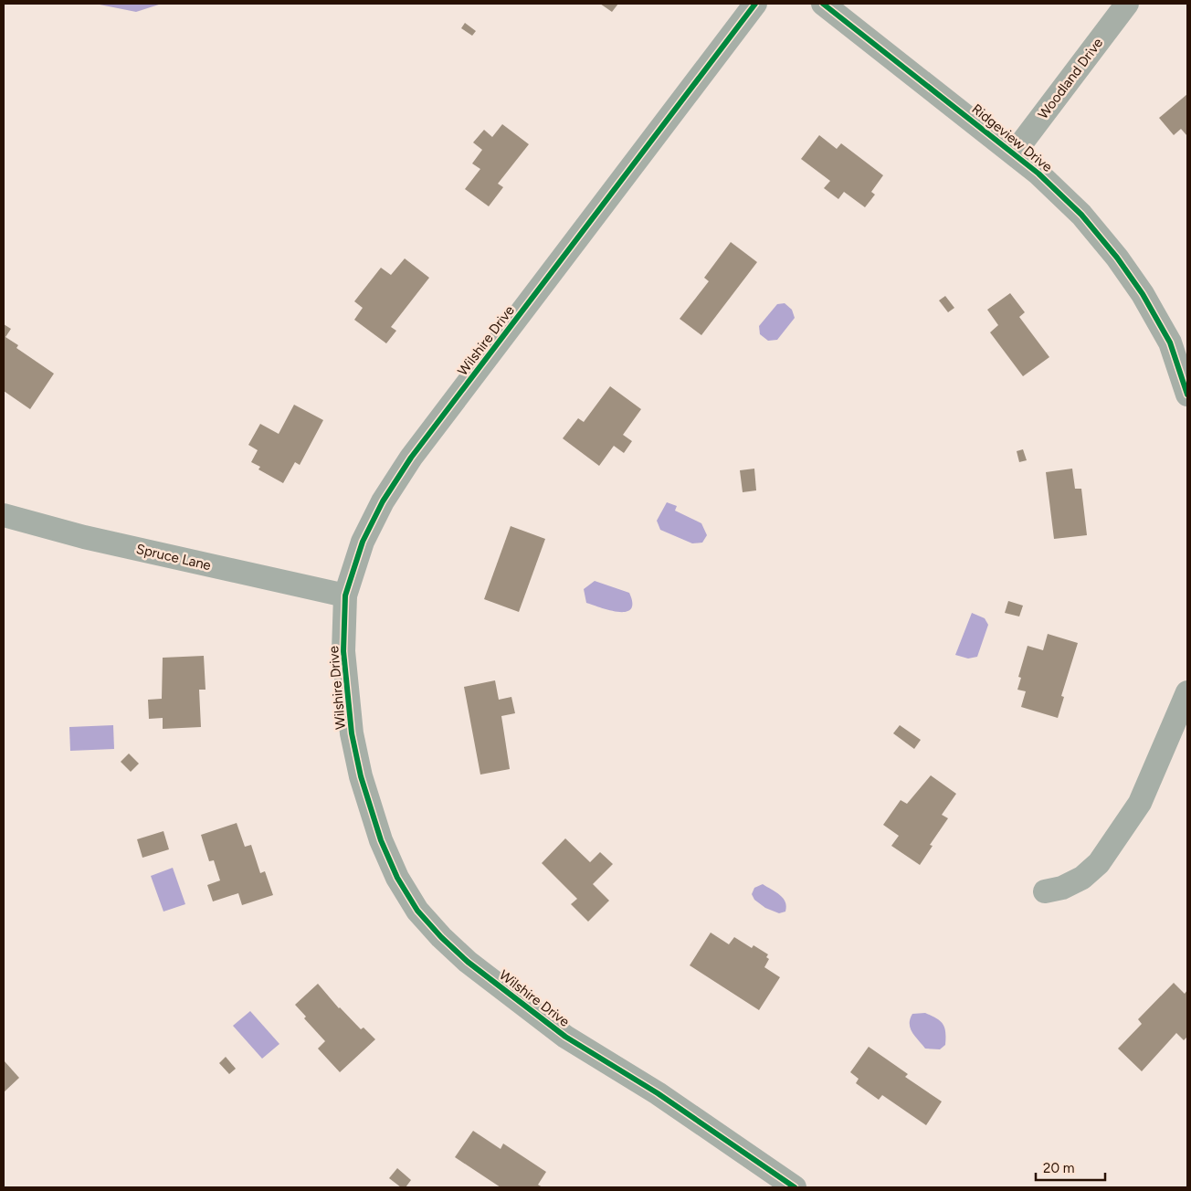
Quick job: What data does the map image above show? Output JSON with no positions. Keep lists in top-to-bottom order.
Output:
{
  "streets": {
    "street": [
      "Woodland Drive",
      "Ridgeview Drive",
      "Wilshire Drive",
      "Spruce Lane"
    ]
  },
  "crossings": [
    ["Woodland Drive", "Ridgeview Drive"],
    ["Wilshire Drive", "Spruce Lane"]
  ],
  "scale_bar": "20 m"
}
